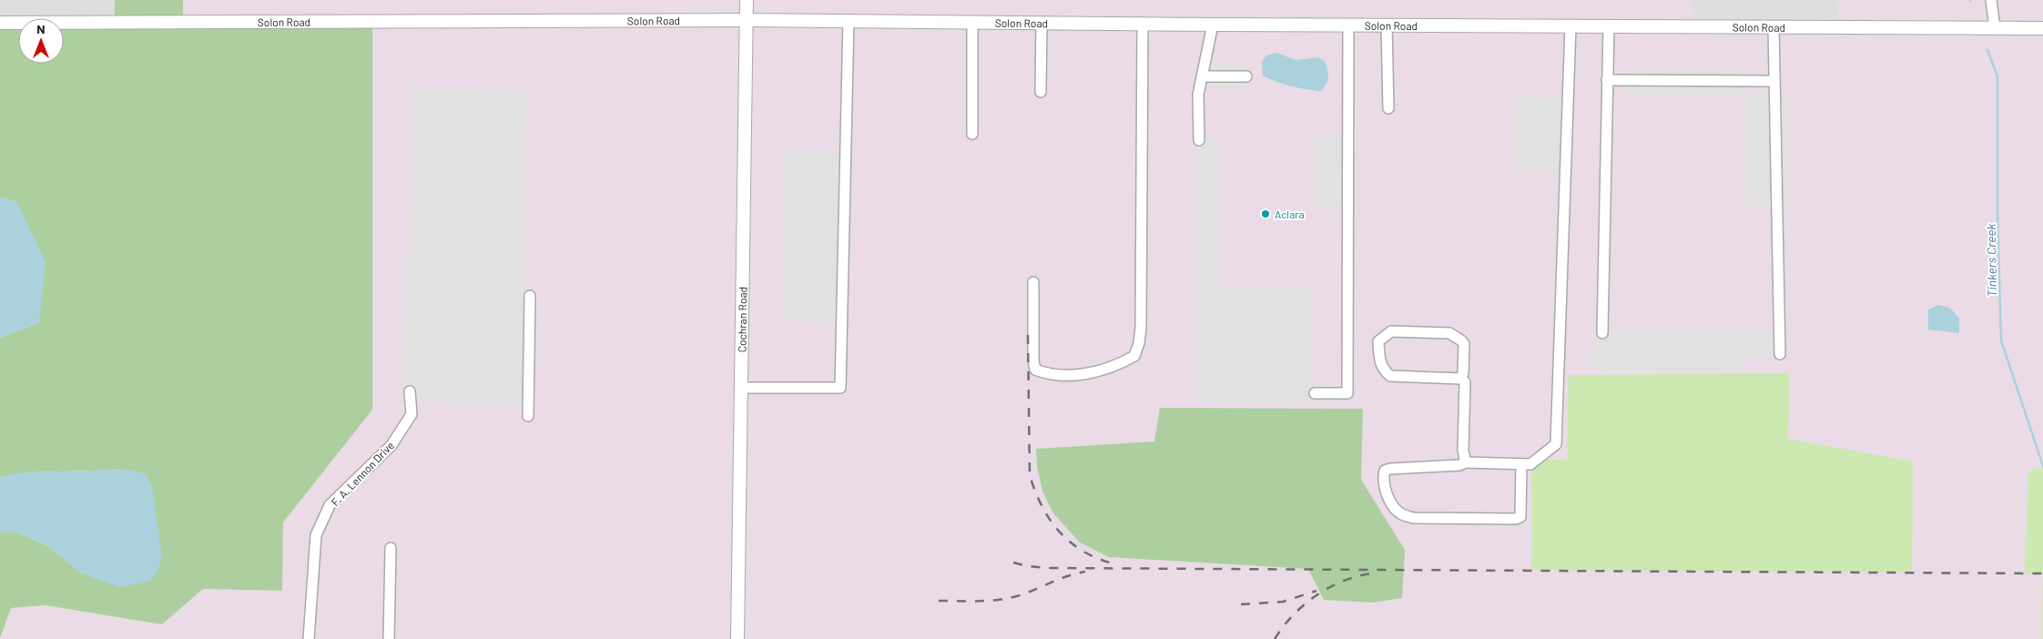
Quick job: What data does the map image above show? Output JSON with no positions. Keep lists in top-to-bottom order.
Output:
{
  "streets": {
    "street": ["Solon Road", "Cochran Road", "F. A. Lennon Drive"]
  },
  "crossings": [
    ["Solon Road", "Cochran Road"]
  ],
  "water": ["Tinkers Creek"],
  "places": ["Aclara"],
  "north": "top"
}
